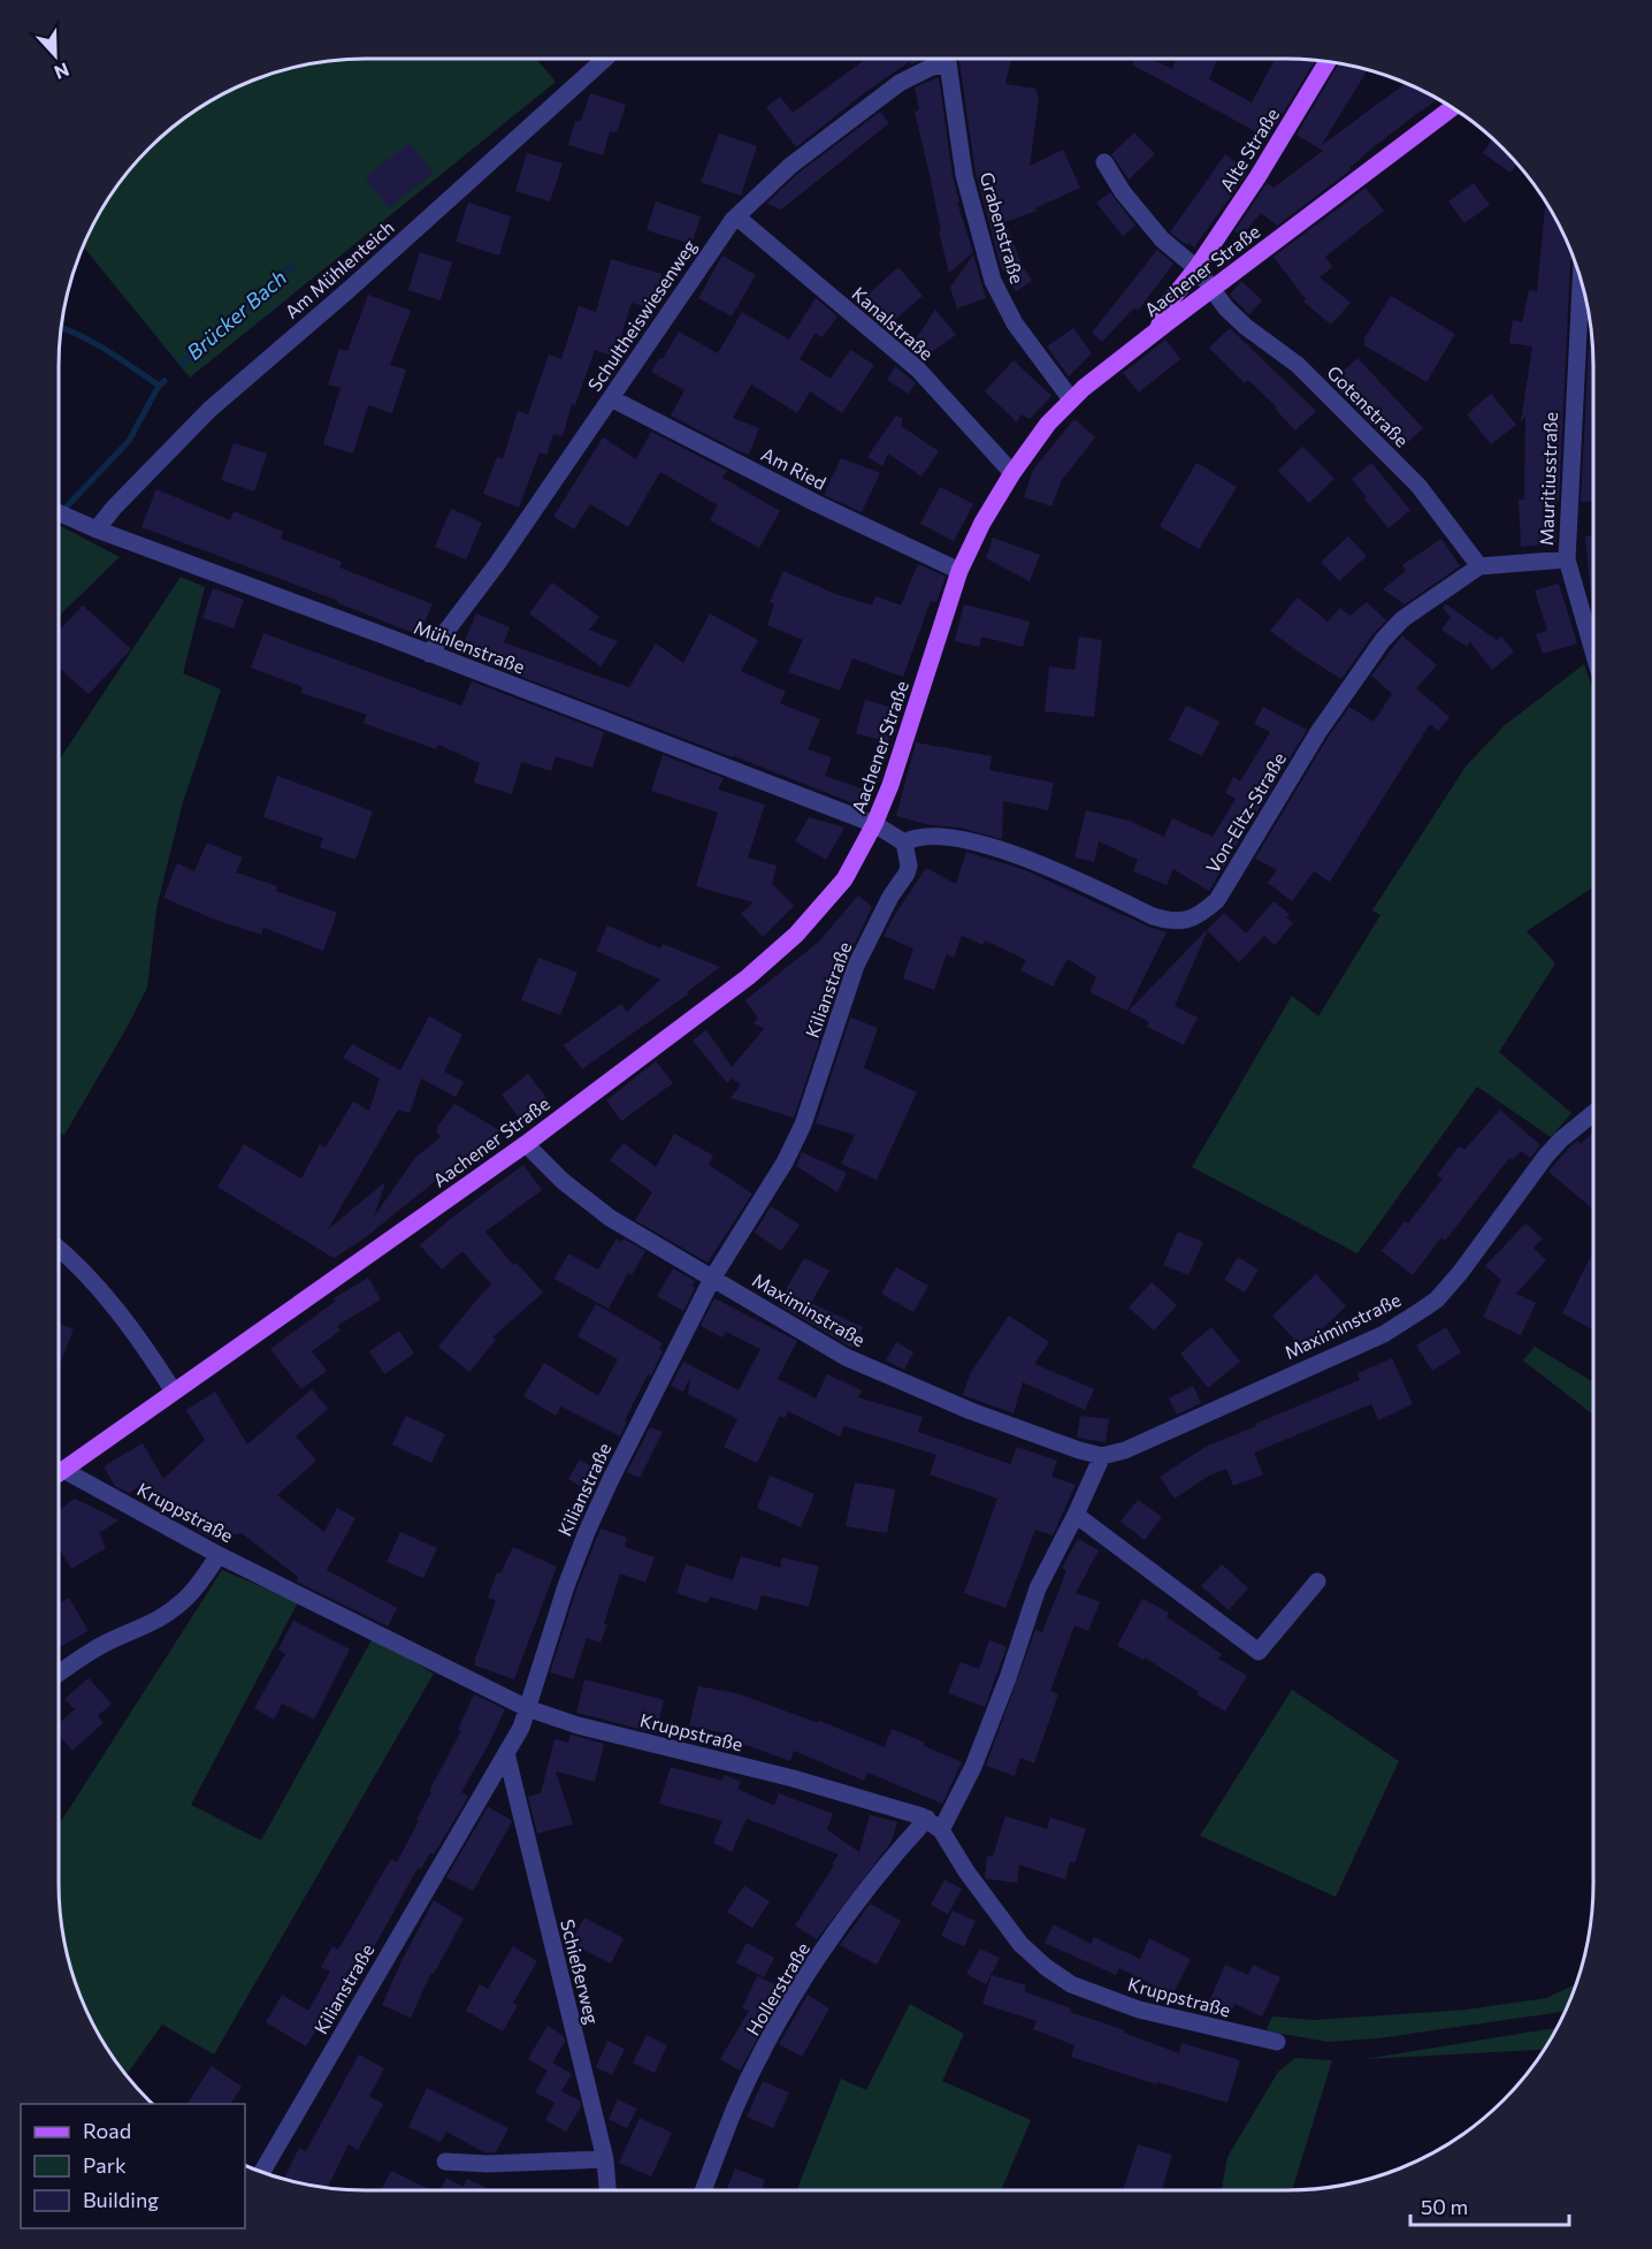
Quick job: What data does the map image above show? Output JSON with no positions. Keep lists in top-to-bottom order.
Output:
{
  "streets": {
    "main road": ["Alte Straße", "Aachener Straße"],
    "street": [
      "Grabenstraße",
      "Am Mühlenteich",
      "Schultheiswiesenweg",
      "Kanalstraße",
      "Gotenstraße",
      "Am Ried",
      "Mauritiusstraße",
      "Mühlenstraße",
      "Von-Eltz-Straße",
      "Kilianstraße",
      "Maximinstraße",
      "Kruppstraße",
      "Schießerweg",
      "Hollerstraße"
    ]
  },
  "crossings": [
    ["Alte Straße", "Aachener Straße"],
    ["Grabenstraße", "Aachener Straße"],
    ["Am Mühlenteich", "Mühlenstraße"],
    ["Aachener Straße", "Kanalstraße"],
    ["Aachener Straße", "Gotenstraße"],
    ["Aachener Straße", "Am Ried"],
    ["Aachener Straße", "Mühlenstraße"],
    ["Aachener Straße", "Maximinstraße"],
    ["Aachener Straße", "Kruppstraße"],
    ["Schultheiswiesenweg", "Kanalstraße"],
    ["Schultheiswiesenweg", "Am Ried"],
    ["Schultheiswiesenweg", "Mühlenstraße"],
    ["Gotenstraße", "Von-Eltz-Straße"],
    ["Mauritiusstraße", "Von-Eltz-Straße"],
    ["Von-Eltz-Straße", "Kilianstraße"],
    ["Kilianstraße", "Maximinstraße"],
    ["Kilianstraße", "Kruppstraße"],
    ["Kilianstraße", "Schießerweg"],
    ["Kruppstraße", "Hollerstraße"]
  ],
  "water": ["Brücker Bach"],
  "legend": ["Road", "Park", "Building"],
  "scale_bar": "50 m",
  "north": "bottom"
}
